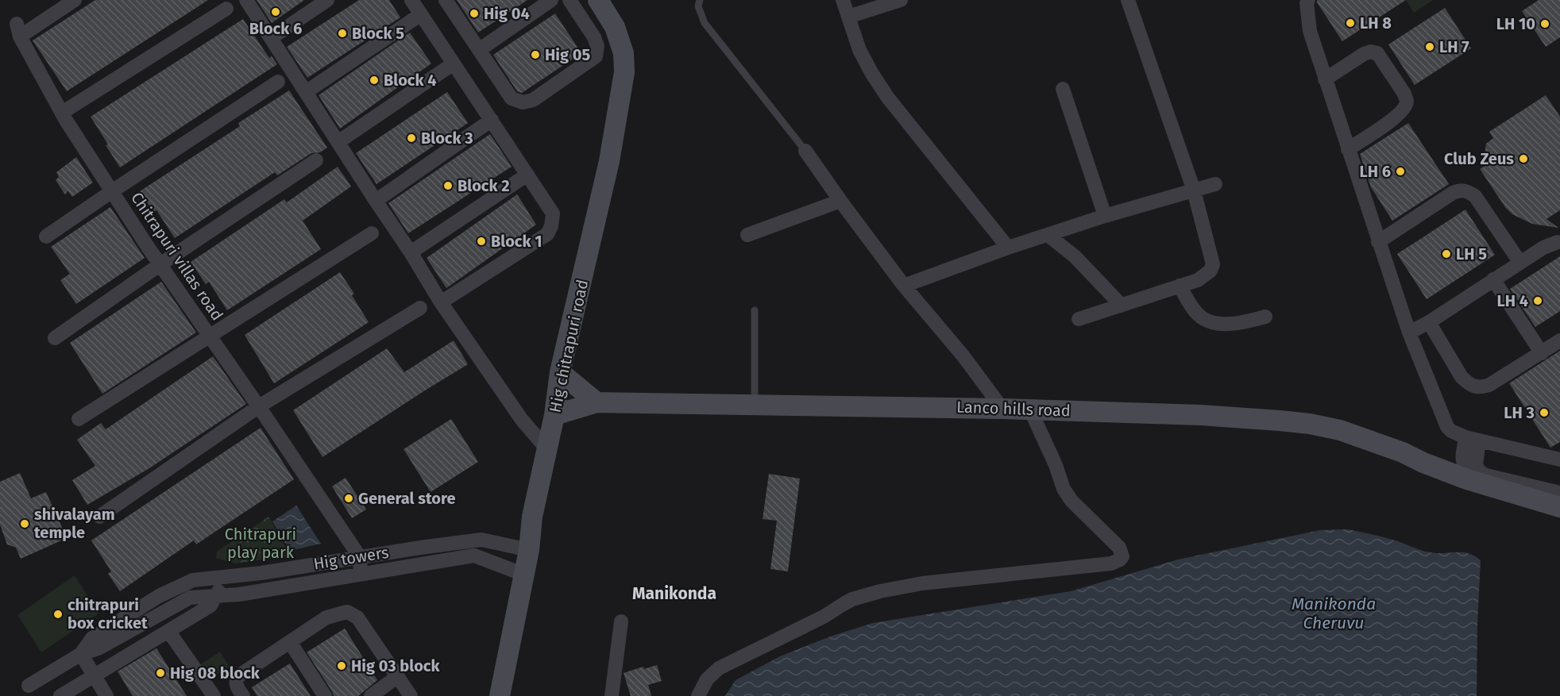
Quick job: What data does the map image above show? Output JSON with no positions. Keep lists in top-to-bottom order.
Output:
{
  "streets": {
    "street": [
      "Chitrapuri villas road",
      "Hig chitrapuri road",
      "Lanco hills road",
      "Hig towers"
    ]
  },
  "crossings": [
    ["Hig chitrapuri road", "Lanco hills road"],
    ["Hig chitrapuri road", "Hig towers"]
  ],
  "districts": ["Manikonda"],
  "water": ["Manikonda Cheruvu"],
  "parks": ["Chitrapuri play park"],
  "places": [
    "Block 6",
    "Hig 04",
    "LH 8",
    "LH 10",
    "Block 5",
    "LH 7",
    "Hig 05",
    "Block 4",
    "Block 3",
    "Club Zeus",
    "LH 6",
    "Block 2",
    "Block 1",
    "LH 5",
    "LH 4",
    "LH 3",
    "General store",
    "shivalayam temple",
    "chitrapuri box cricket",
    "Hig 03 block",
    "Hig 08 block"
  ]
}
